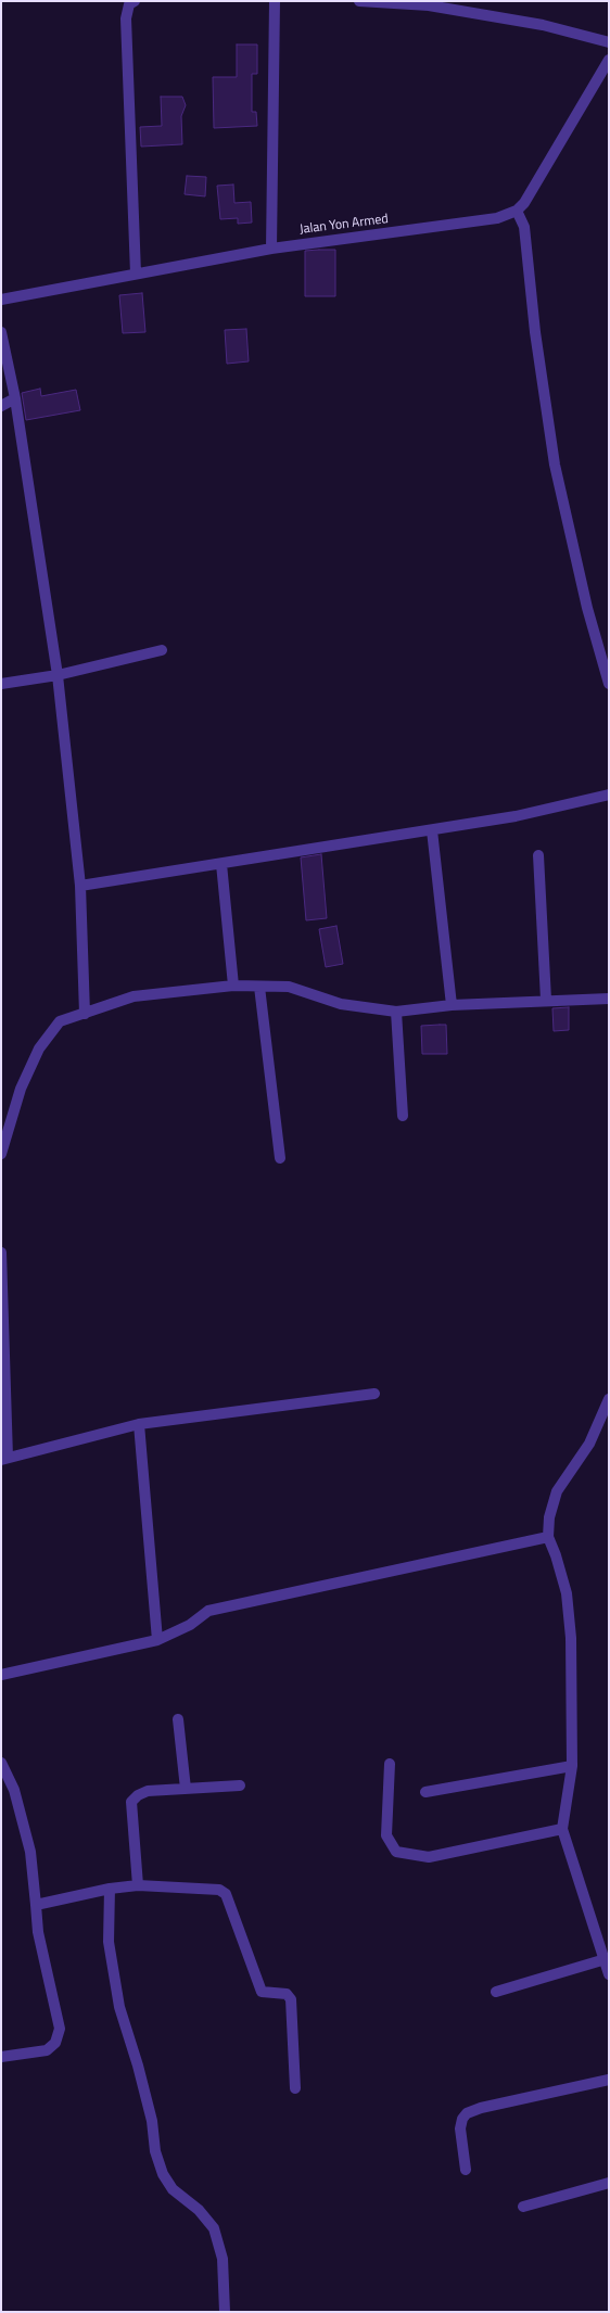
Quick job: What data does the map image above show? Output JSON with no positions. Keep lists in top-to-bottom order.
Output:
{
  "streets": {
    "street": ["Jalan Yon Armed"]
  }
}
